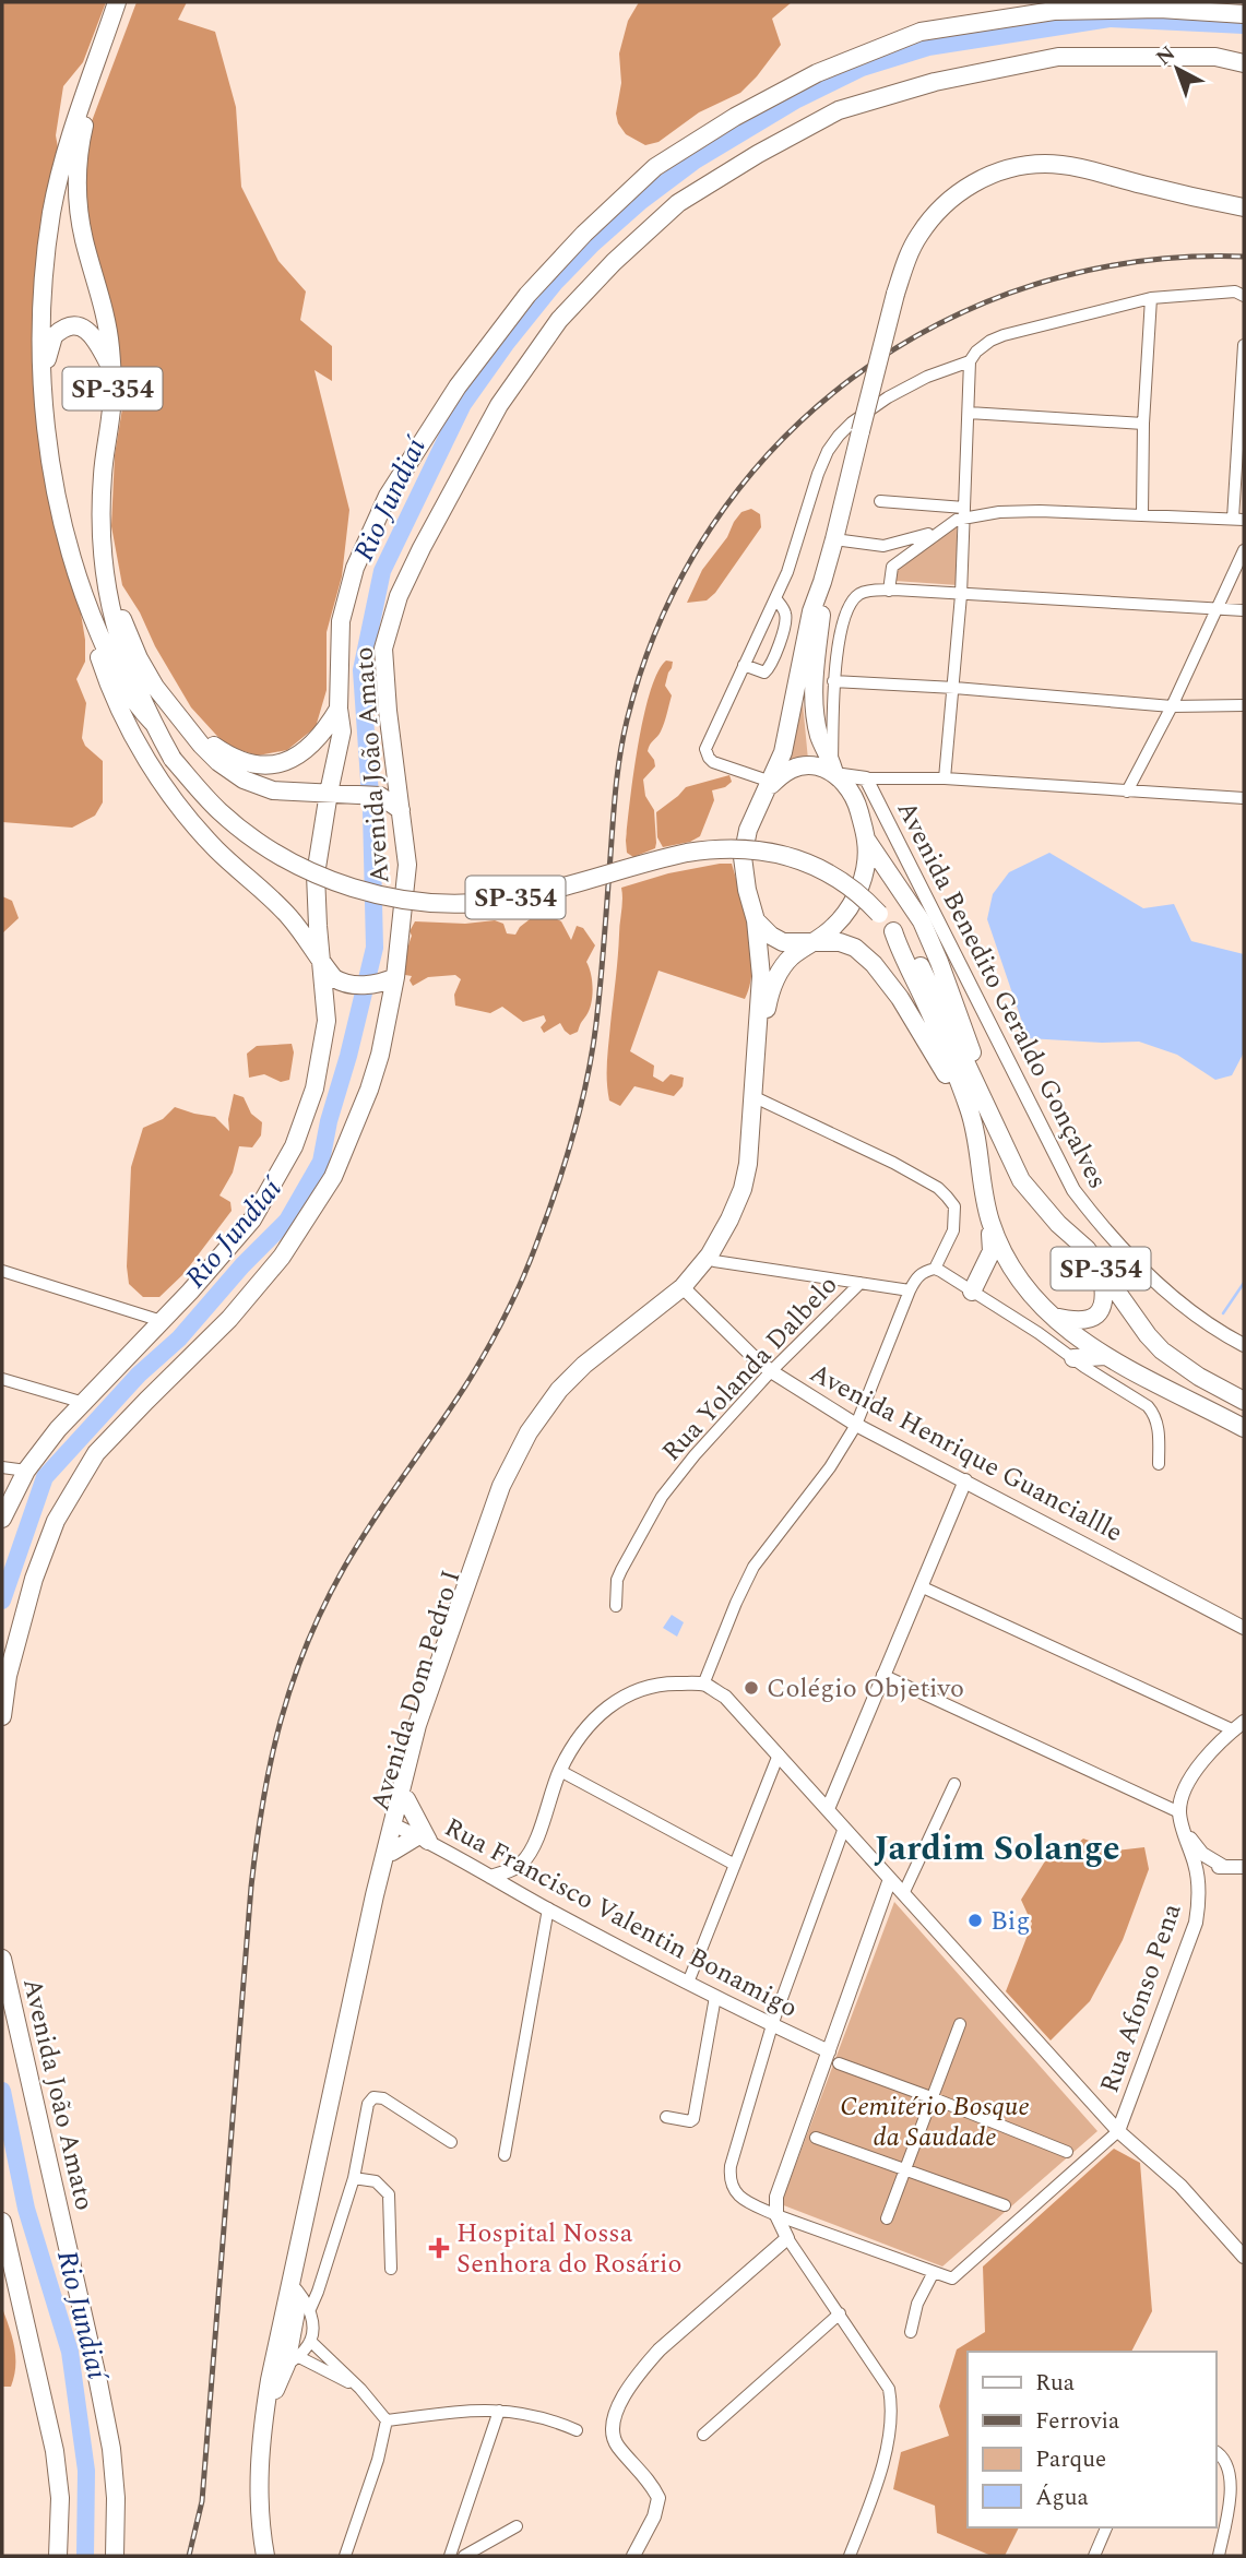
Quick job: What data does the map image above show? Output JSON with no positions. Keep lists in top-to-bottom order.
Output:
{
  "streets": {
    "main road": ["SP-354", "Avenida João Amato", "Avenida Dom Pedro I"],
    "street": [
      "Avenida Benedito Geraldo Gonçalves",
      "Rua Yolanda Dalbelo",
      "Avenida Henrique Guanciallle",
      "Rua Francisco Valentin Bonamigo",
      "Rua Afonso Pena"
    ]
  },
  "crossings": [
    ["Rua Yolanda Dalbelo", "Avenida Henrique Guanciallle"],
    ["Avenida Henrique Guanciallle", "Avenida Dom Pedro I"],
    ["Avenida Dom Pedro I", "Rua Francisco Valentin Bonamigo"]
  ],
  "districts": ["Jardim Solange"],
  "water": ["Rio Jundiaí"],
  "parks": ["Cemitério Bosque da Saudade"],
  "places": {
    "other": ["Colégio Objetivo", "Big"],
    "health": ["Hospital Nossa Senhora do Rosário"]
  },
  "legend": [
    "Rua",
    "Ferrovia",
    "Parque",
    "Água"
  ],
  "north": "top left"
}
